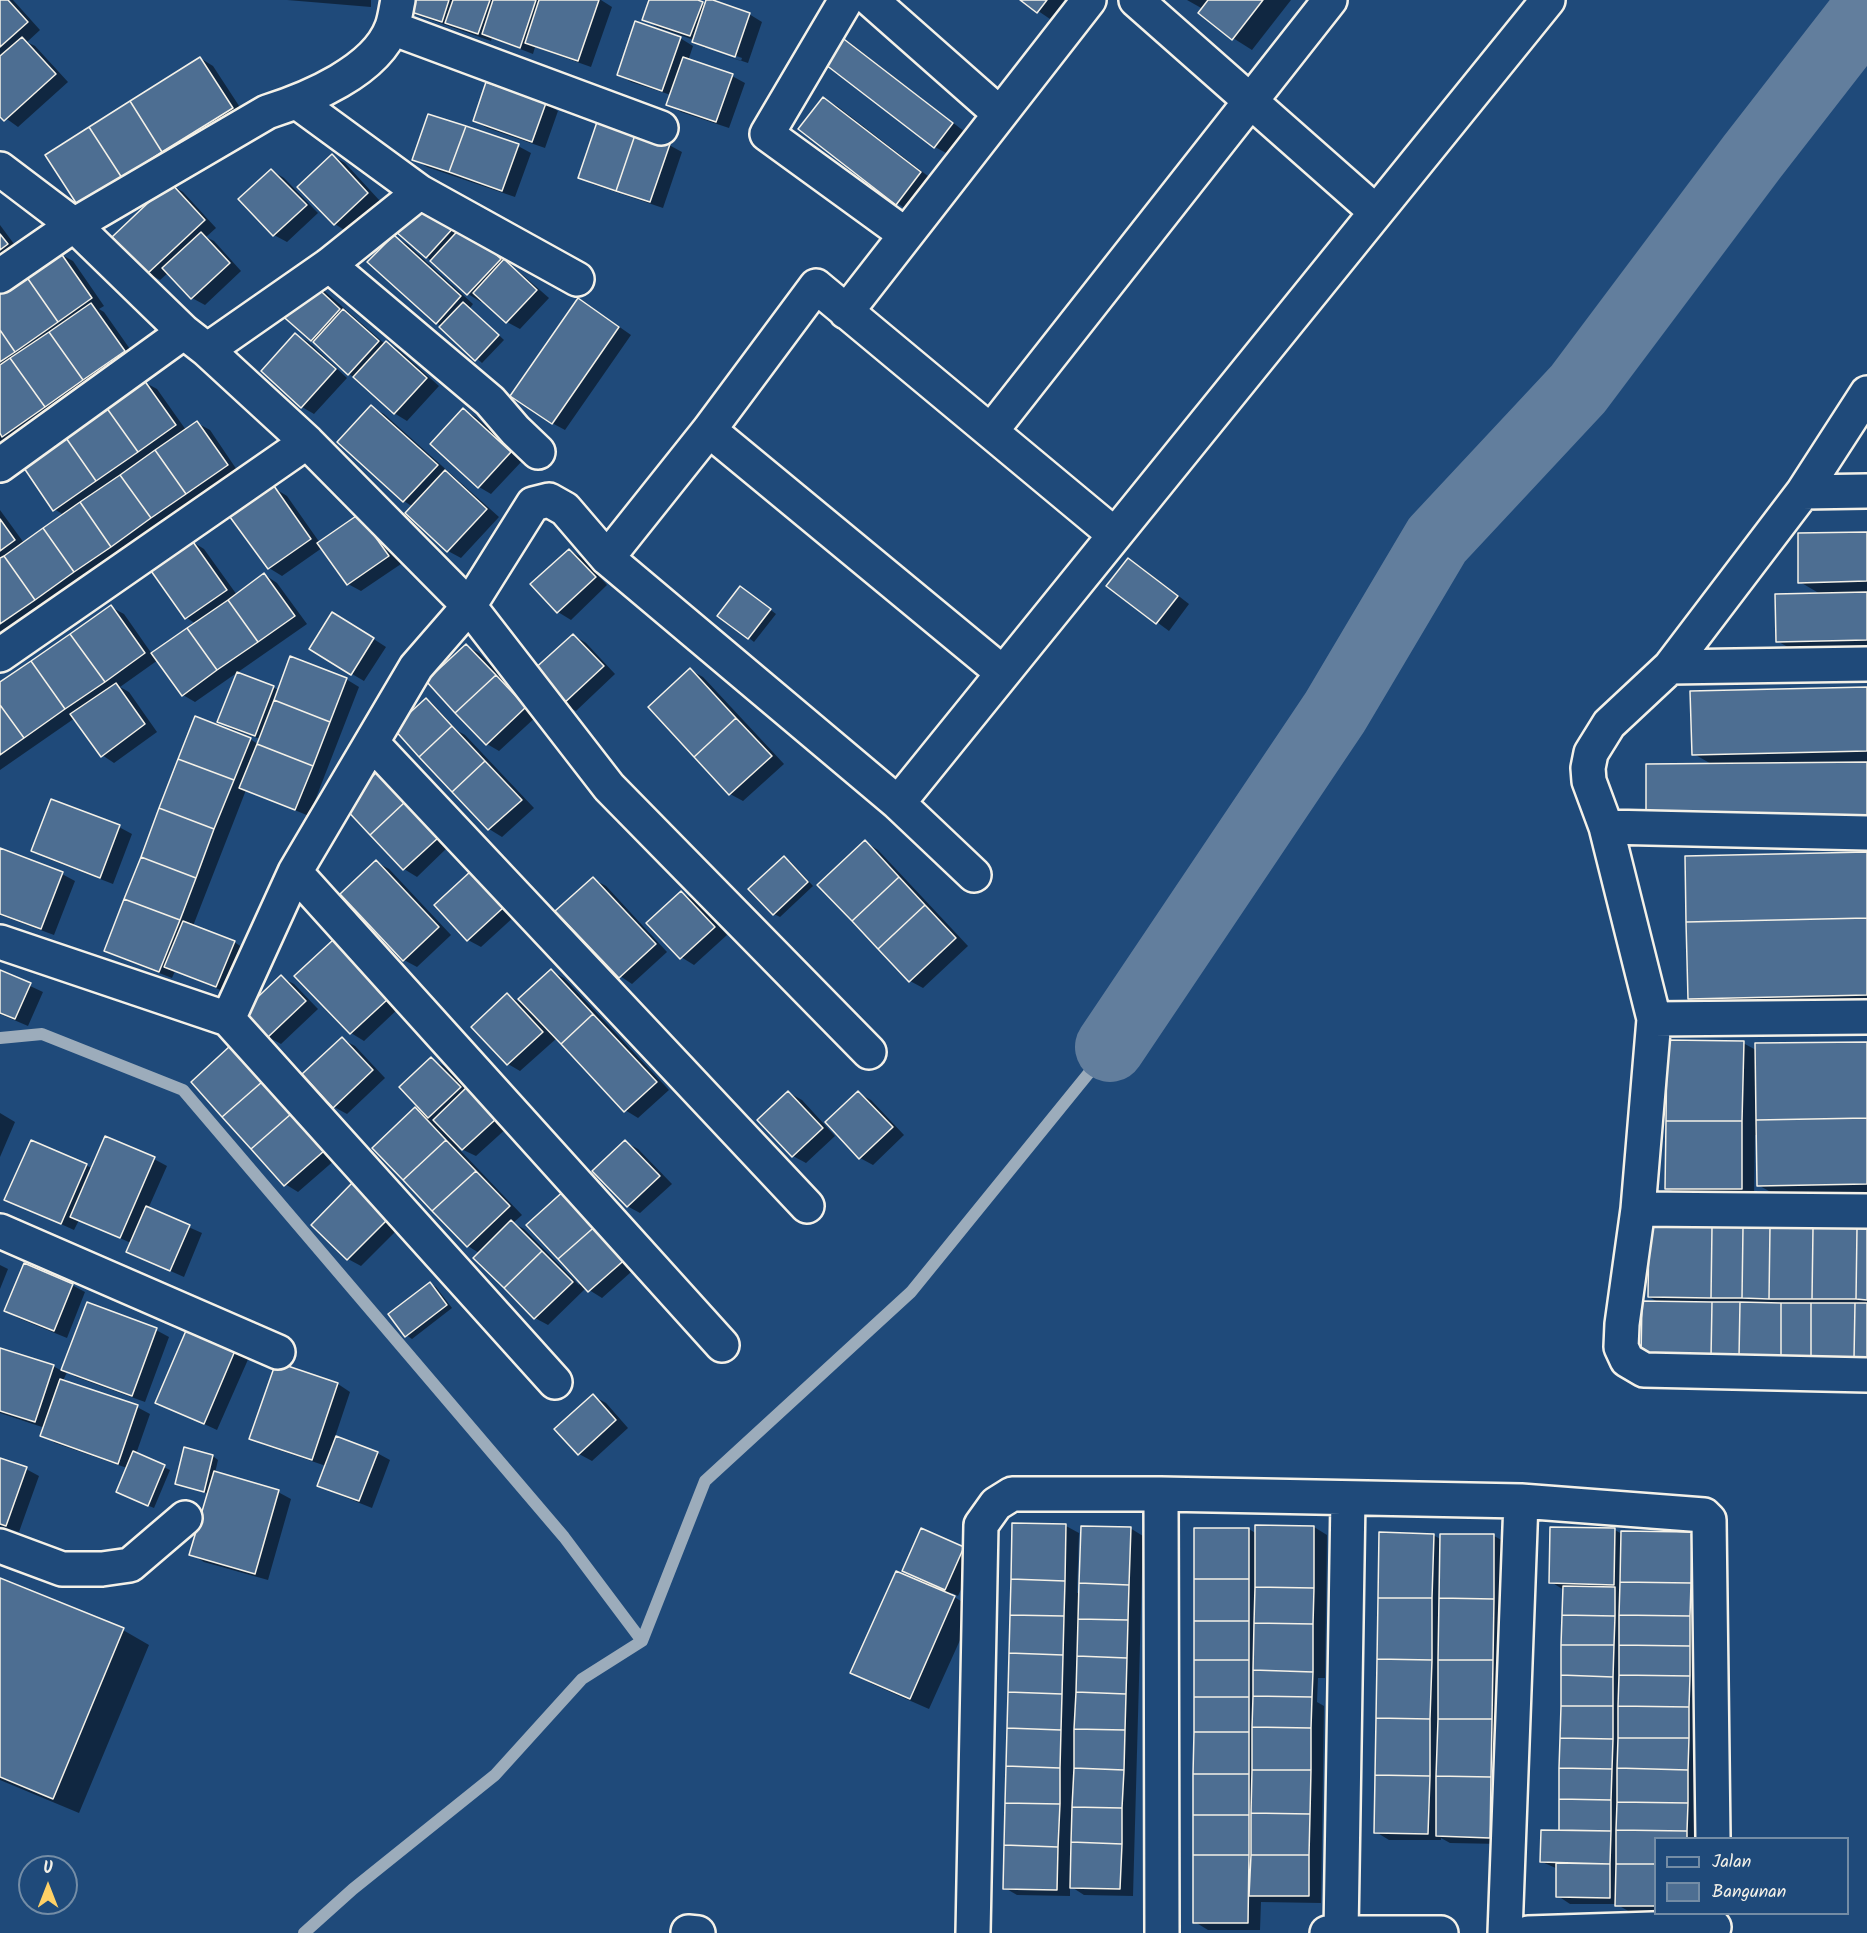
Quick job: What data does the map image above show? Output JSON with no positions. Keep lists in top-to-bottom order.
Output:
{
  "legend": ["Jalan", "Bangunan"],
  "north": "top"
}
